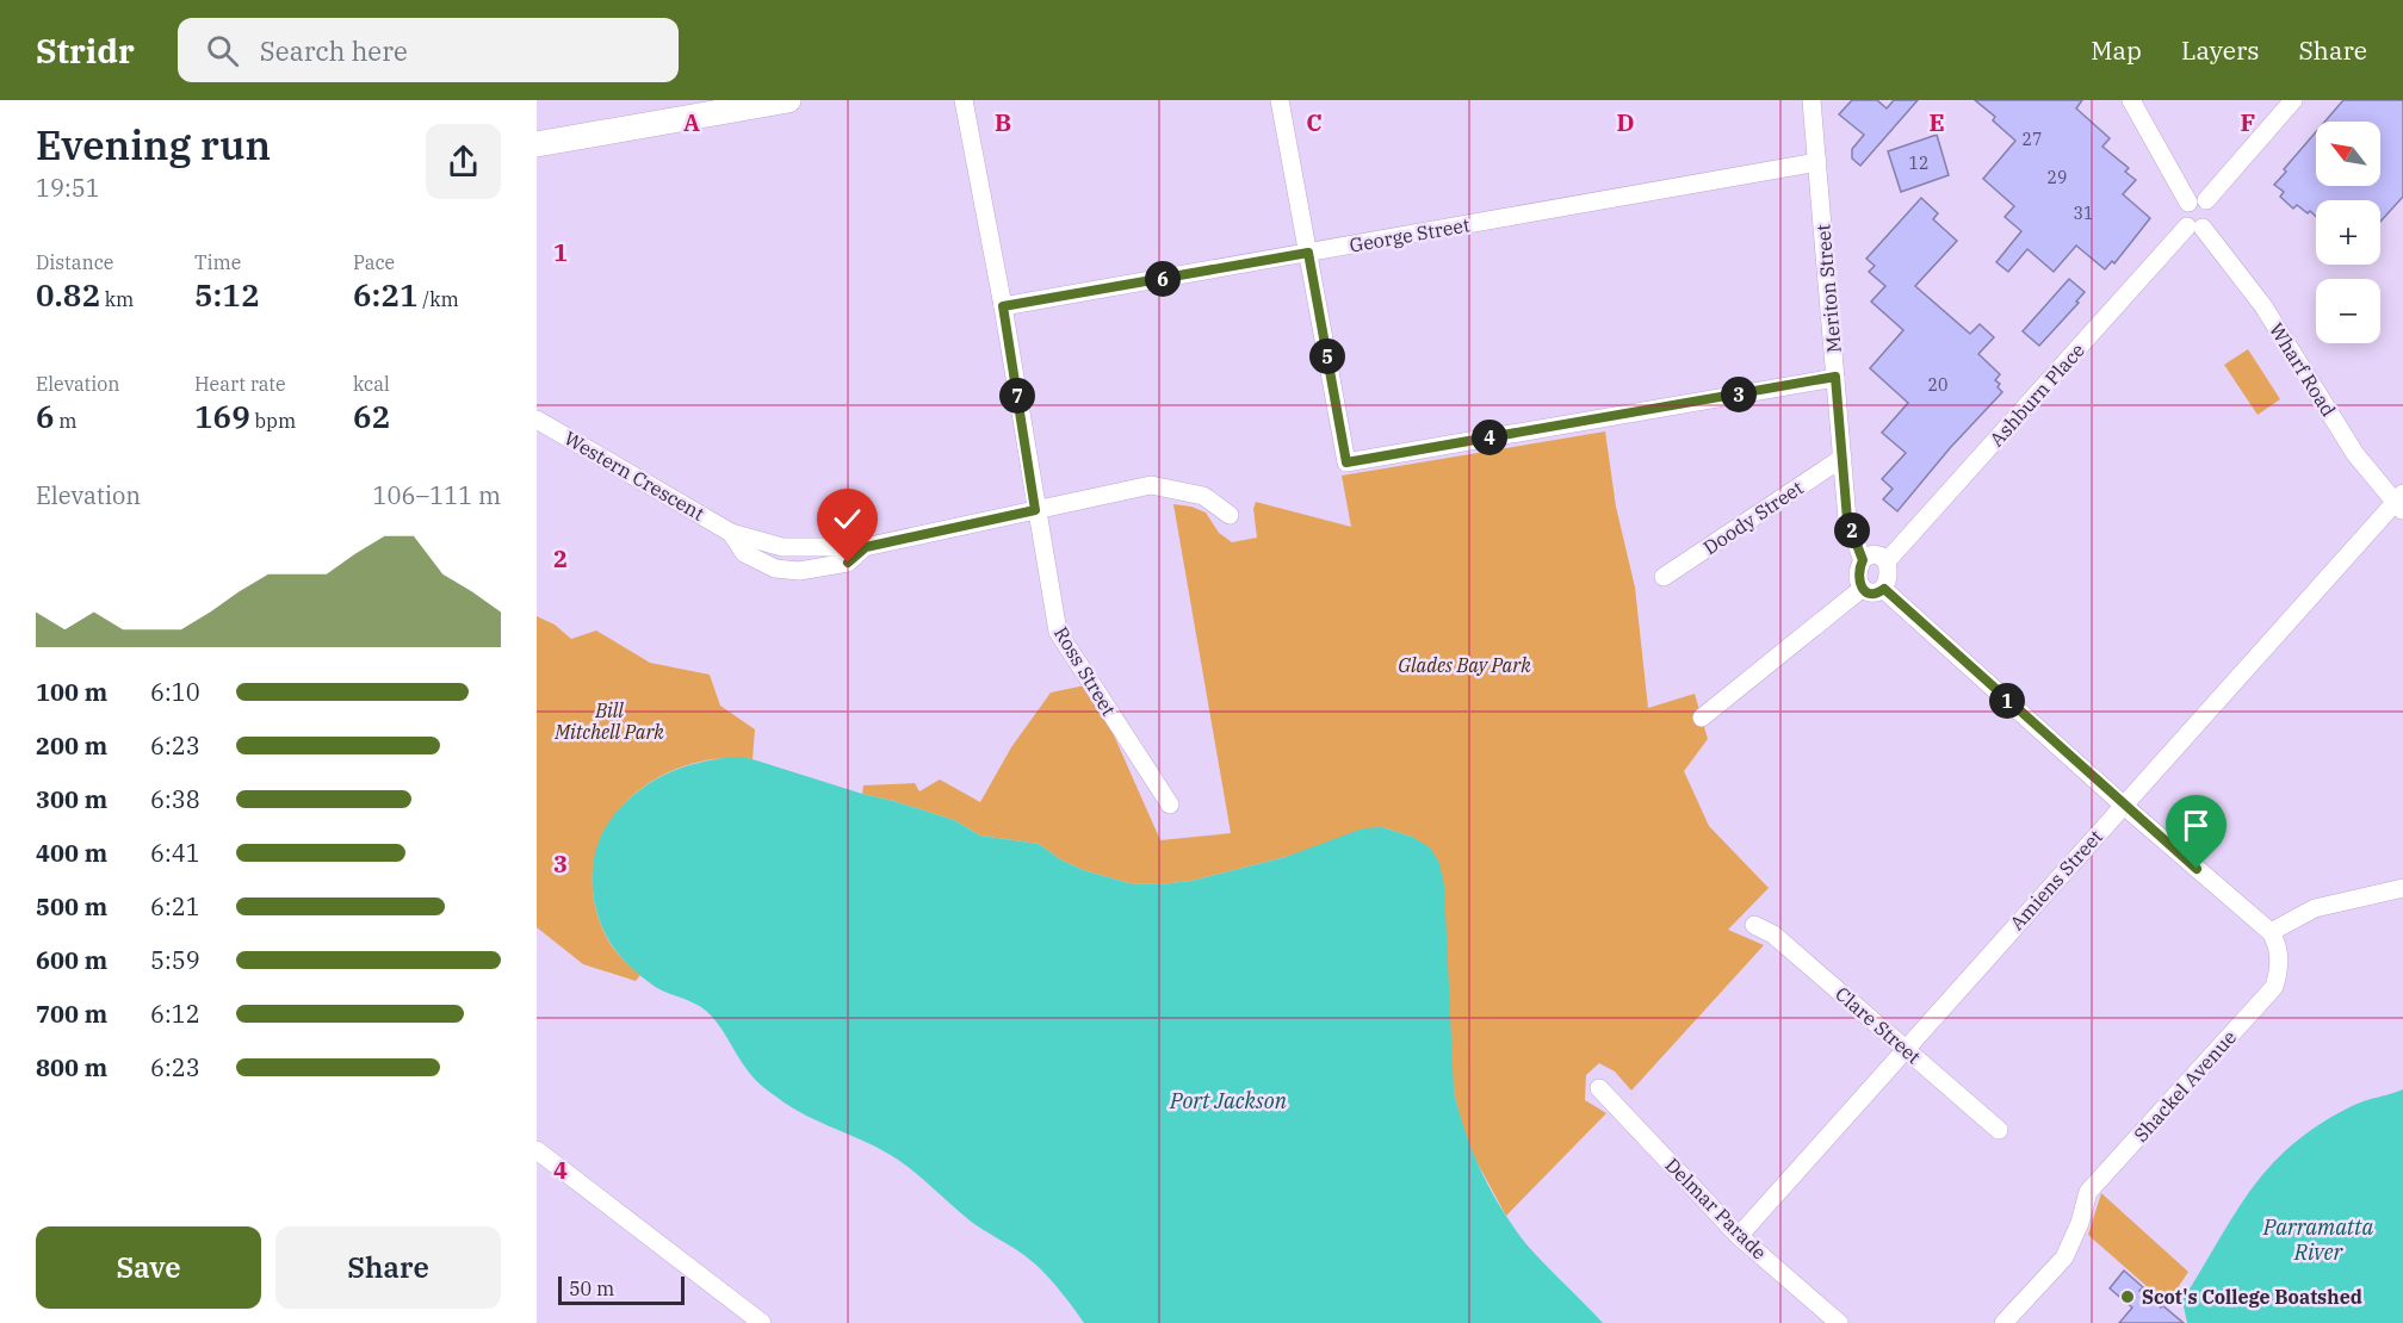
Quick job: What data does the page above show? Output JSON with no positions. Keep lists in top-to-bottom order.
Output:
{
  "streets": {
    "street": [
      "George Street",
      "Meriton Street",
      "Wharf Road",
      "Ashburn Place",
      "Western Crescent",
      "Doody Street",
      "Ross Street",
      "Amiens Street",
      "Clare Street",
      "Shackel Avenue",
      "Delmar Parade"
    ]
  },
  "crossings": [
    ["George Street", "Meriton Street"],
    ["George Street", "Ross Street"],
    ["Meriton Street", "Ashburn Place"],
    ["Meriton Street", "Doody Street"],
    ["Wharf Road", "Ashburn Place"],
    ["Wharf Road", "Amiens Street"],
    ["Western Crescent", "Ross Street"],
    ["Amiens Street", "Clare Street"],
    ["Amiens Street", "Delmar Parade"]
  ],
  "water": ["Port Jackson", "Parramatta River"],
  "parks": ["Glades Bay Park", "Bill Mitchell Park"],
  "places": ["Scot's College Boatshed"],
  "house_numbers": [
    "27",
    "12",
    "29",
    "31",
    "20"
  ],
  "scale_bar": "50 m",
  "north": "top left",
  "page": {
    "header": "Stridr",
    "search": "Search here",
    "nav": ["Map", "Layers", "Share"],
    "heading": ["Evening run", "19:51"],
    "map_buttons": ["+", "−"],
    "stats": [
      ["Distance", "0.82 km"],
      ["Time", "5:12"],
      ["Pace", "6:21 /km"],
      ["Elevation", "6 m"],
      ["Heart rate", "169 bpm"],
      ["kcal", "62"]
    ],
    "pins": [
      "6",
      "5",
      "3",
      "7",
      "4",
      "2",
      "1"
    ],
    "chart": ["Elevation", "106–111 m"],
    "list": [
      {
        "name": "100 m",
        "note": "6:10"
      },
      {
        "name": "200 m",
        "note": "6:23"
      },
      {
        "name": "300 m",
        "note": "6:38"
      },
      {
        "name": "400 m",
        "note": "6:41"
      },
      {
        "name": "500 m",
        "note": "6:21"
      },
      {
        "name": "600 m",
        "note": "5:59"
      },
      {
        "name": "700 m",
        "note": "6:12"
      },
      {
        "name": "800 m",
        "note": "6:23"
      }
    ],
    "buttons": ["Save", "Share"],
    "scale": "50 m"
  },
  "grid": {
    "columns": [
      "A",
      "B",
      "C",
      "D",
      "E",
      "F"
    ],
    "rows": [
      "1",
      "2",
      "3",
      "4"
    ]
  }
}
